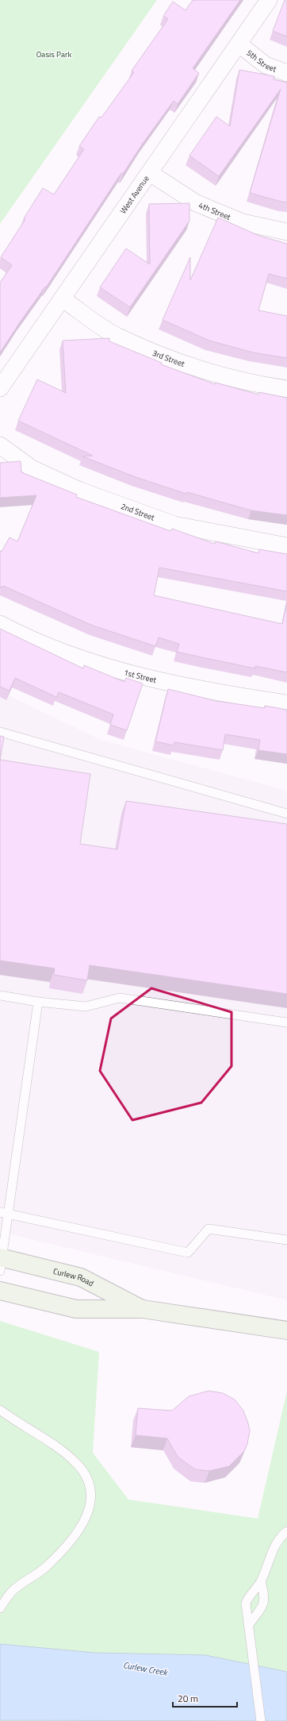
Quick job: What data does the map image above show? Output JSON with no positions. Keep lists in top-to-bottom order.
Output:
{
  "streets": {
    "main road": ["Curlew Road"],
    "street": [
      "5th Street",
      "West Avenue",
      "4th Street",
      "3rd Street",
      "2nd Street",
      "1st Street"
    ]
  },
  "crossings": [
    ["5th Street", "West Avenue"],
    ["West Avenue", "4th Street"],
    ["West Avenue", "3rd Street"]
  ],
  "water": ["Curlew Creek"],
  "parks": ["Oasis Park"],
  "scale_bar": "20 m"
}
